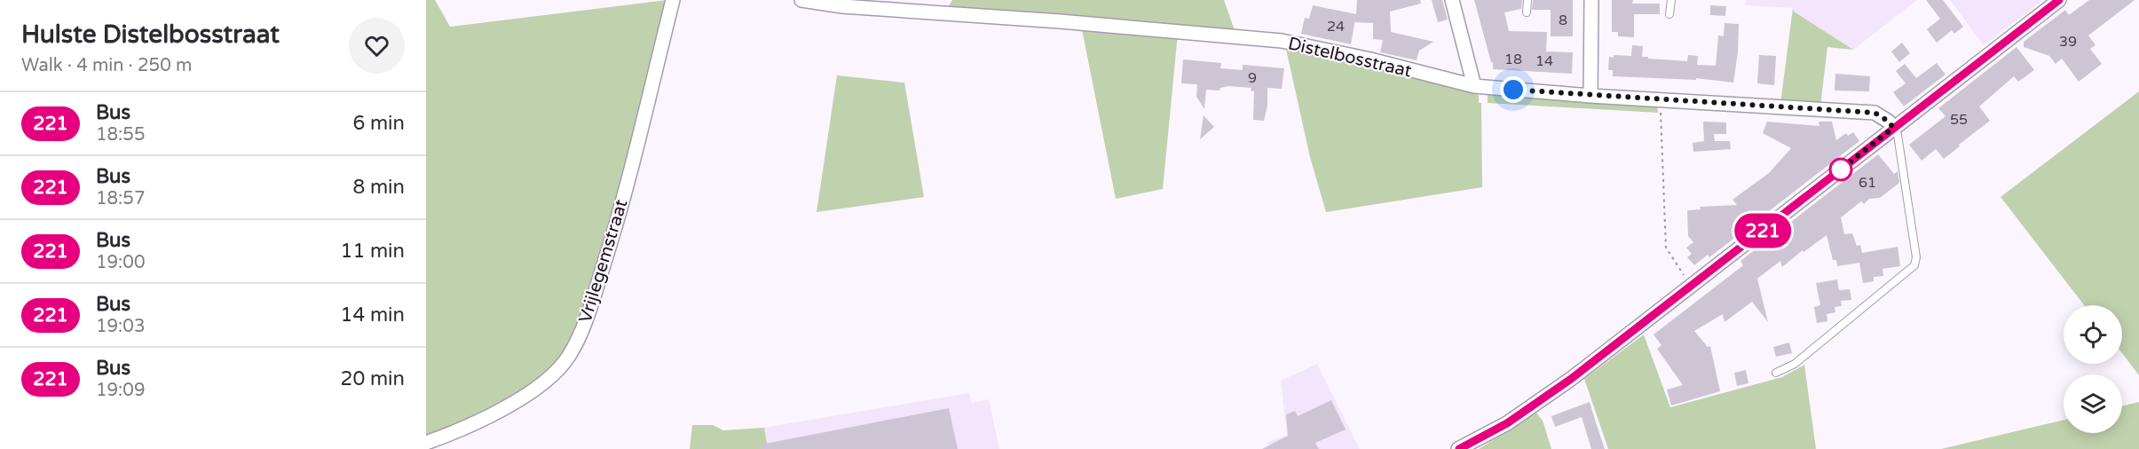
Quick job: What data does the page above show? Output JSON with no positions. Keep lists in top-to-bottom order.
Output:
{
  "streets": {
    "street": ["Distelbosstraat", "Vrijlegemstraat"]
  },
  "lines": ["bus line 221"],
  "house_numbers": [
    "8",
    "24",
    "39",
    "18",
    "14",
    "9",
    "55",
    "61"
  ],
  "page": {
    "heading": ["Hulste Distelbosstraat", "Walk · 4 min · 250 m"],
    "on_map": "221",
    "list": [
      {
        "mark": "221",
        "name": "Bus",
        "note": "18:55",
        "value": "6 min"
      },
      {
        "mark": "221",
        "name": "Bus",
        "note": "18:57",
        "value": "8 min"
      },
      {
        "mark": "221",
        "name": "Bus",
        "note": "19:00",
        "value": "11 min"
      },
      {
        "mark": "221",
        "name": "Bus",
        "note": "19:03",
        "value": "14 min"
      },
      {
        "mark": "221",
        "name": "Bus",
        "note": "19:09",
        "value": "20 min"
      }
    ]
  }
}
